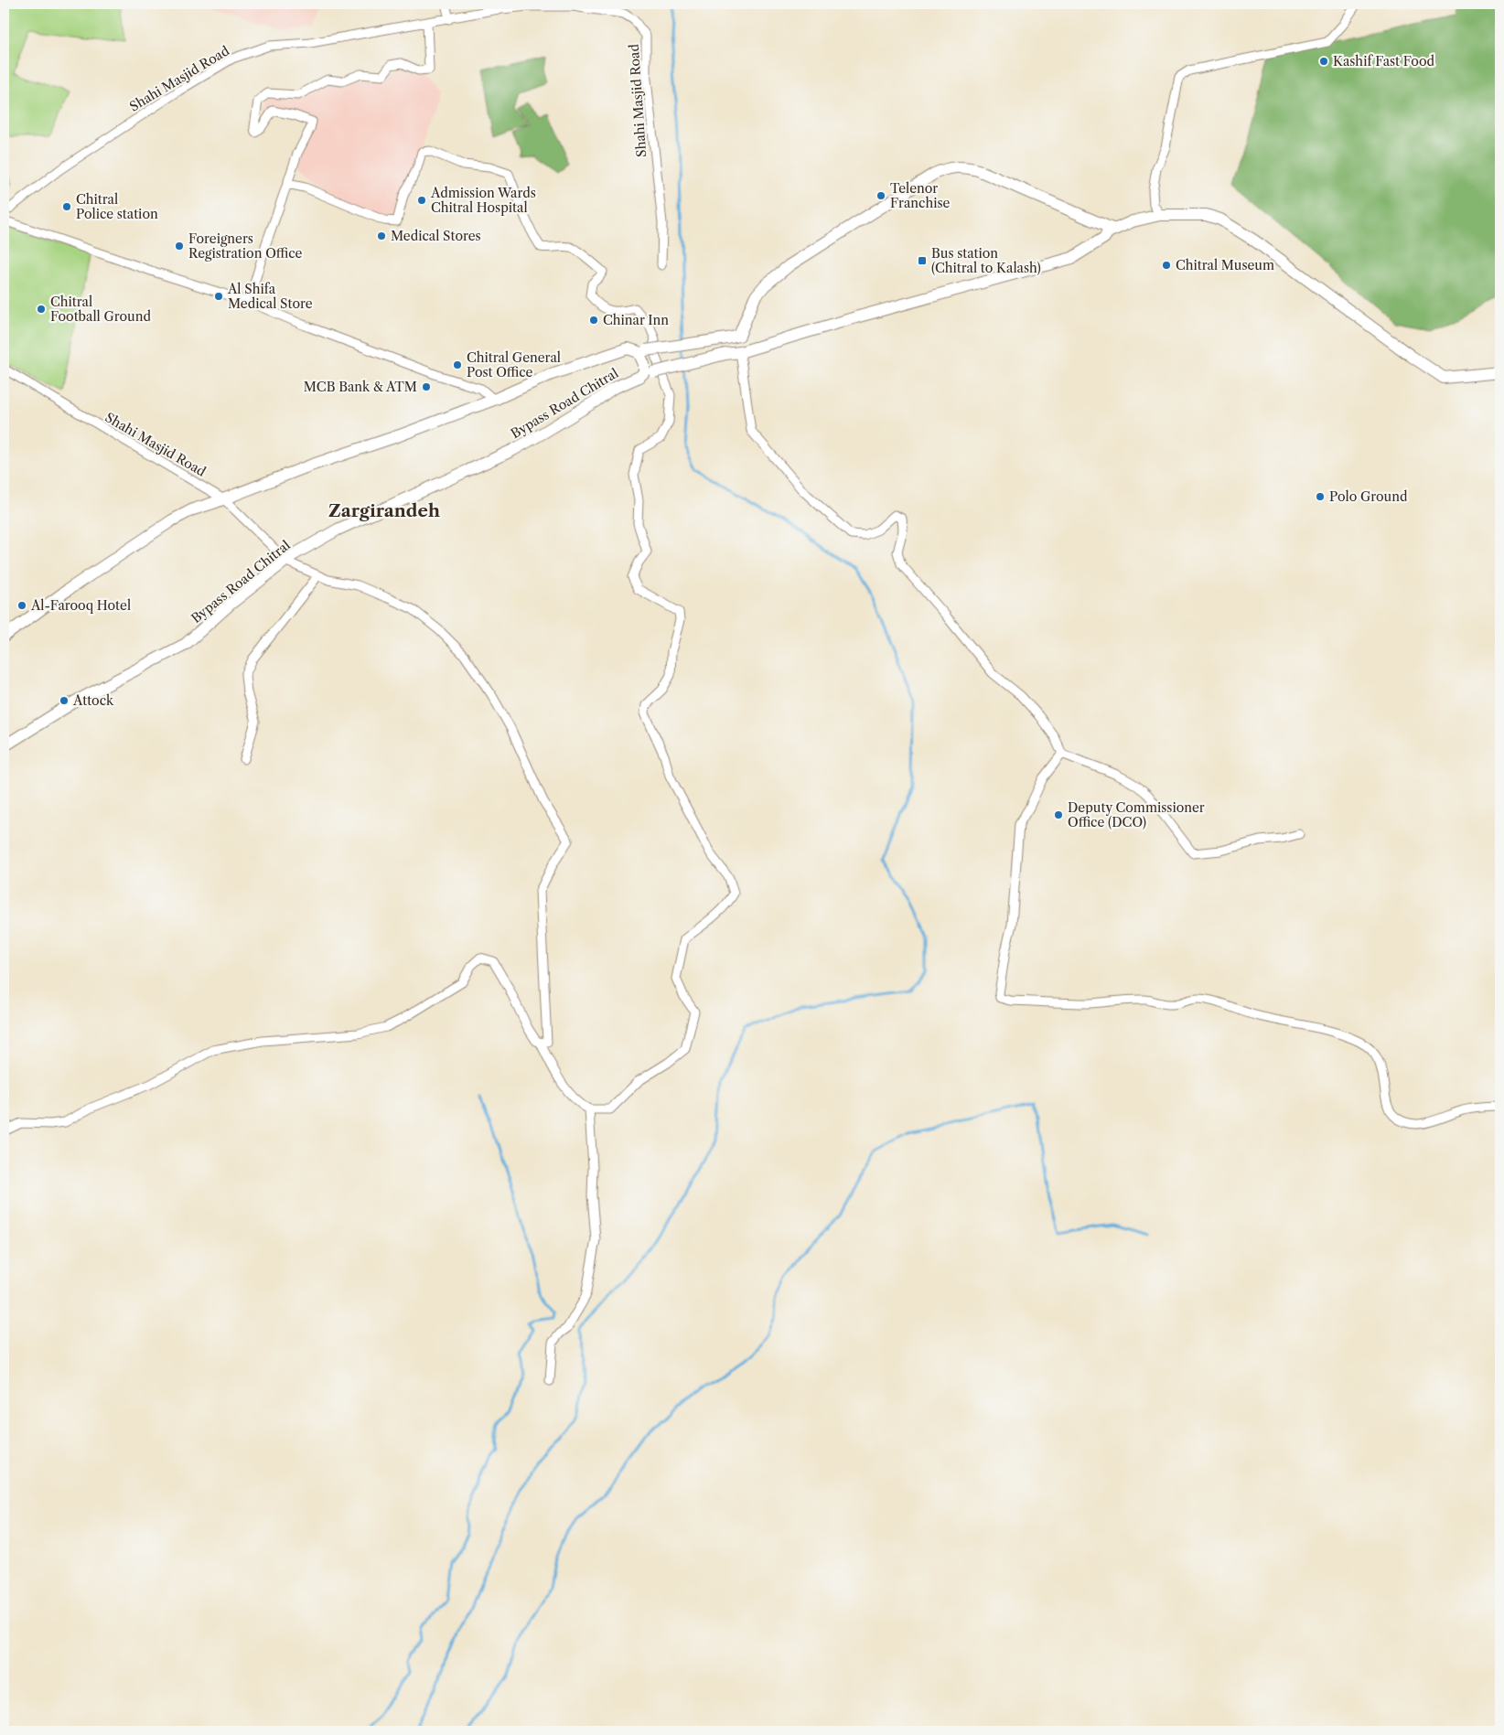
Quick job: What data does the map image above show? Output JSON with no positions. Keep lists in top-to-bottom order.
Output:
{
  "streets": {
    "street": ["Shahi Masjid Road", "Bypass Road Chitral"]
  },
  "crossings": [
    ["Shahi Masjid Road", "Bypass Road Chitral"]
  ],
  "districts": ["Zargirandeh"],
  "places": {
    "other": [
      "Kashif Fast Food",
      "Telenor Franchise",
      "Admission Wards Chitral Hospital",
      "Chitral Police station",
      "Medical Stores",
      "Foreigners Registration Office",
      "Chitral Museum",
      "Al Shifa Medical Store",
      "Chitral Football Ground",
      "Chinar Inn",
      "Chitral General Post Office",
      "MCB Bank & ATM",
      "Polo Ground",
      "Al-Farooq Hotel",
      "Attock",
      "Deputy Commissioner Office (DCO)"
    ],
    "transit": ["Bus station (Chitral to Kalash)"]
  }
}
